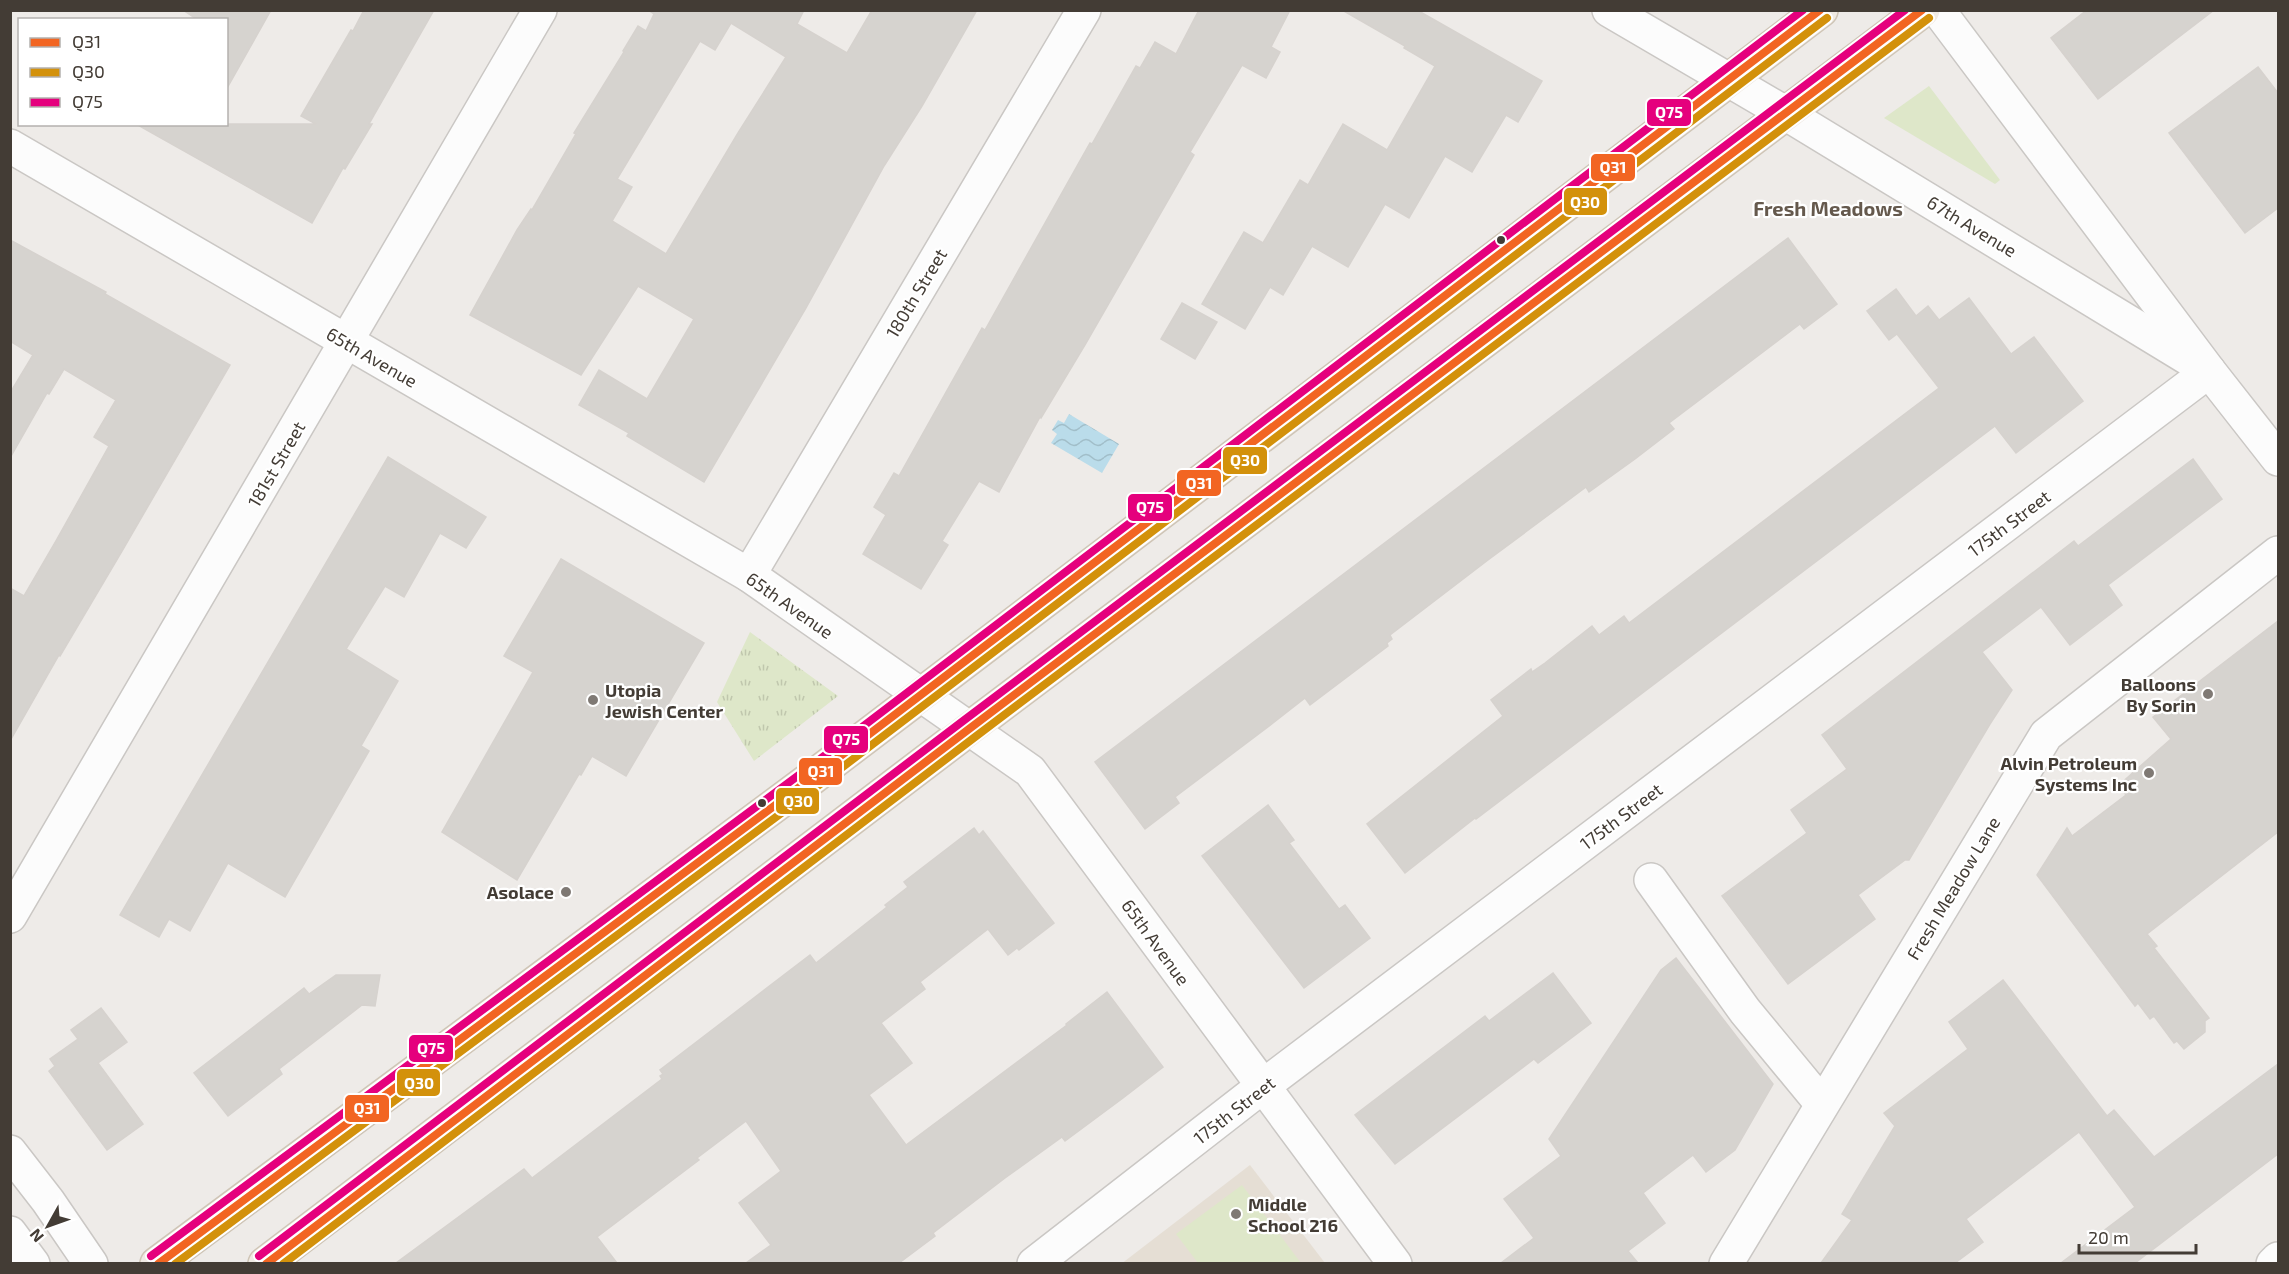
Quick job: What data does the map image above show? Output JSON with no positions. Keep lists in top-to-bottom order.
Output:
{
  "streets": {
    "street": [
      "67th Avenue",
      "180th Street",
      "65th Avenue",
      "181st Street",
      "175th Street",
      "Fresh Meadow Lane"
    ]
  },
  "crossings": [
    ["67th Avenue", "175th Street"],
    ["180th Street", "65th Avenue"],
    ["65th Avenue", "181st Street"],
    ["65th Avenue", "175th Street"]
  ],
  "districts": ["Fresh Meadows"],
  "places": [
    "Balloons By Sorin",
    "Utopia Jewish Center",
    "Alvin Petroleum Systems Inc",
    "Asolace",
    "Middle School 216"
  ],
  "lines": ["transit line Q31", "transit line Q75", "transit line Q30"],
  "legend": ["Q31", "Q30", "Q75"],
  "scale_bar": "20 m",
  "north": "bottom left"
}
